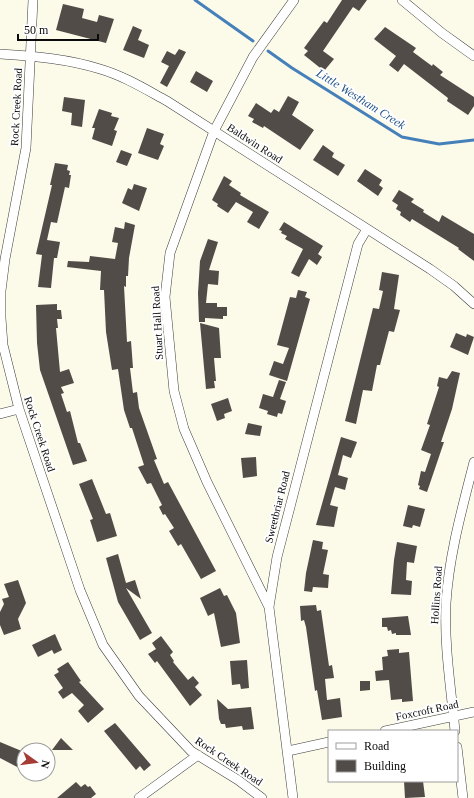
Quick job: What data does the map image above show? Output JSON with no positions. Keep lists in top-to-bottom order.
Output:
{
  "streets": {
    "street": [
      "Rock Creek Road",
      "Baldwin Road",
      "Stuart Hall Road",
      "Sweetbriar Road",
      "Hollins Road",
      "Foxcroft Road"
    ]
  },
  "crossings": [
    ["Rock Creek Road", "Baldwin Road"],
    ["Baldwin Road", "Stuart Hall Road"],
    ["Baldwin Road", "Sweetbriar Road"],
    ["Stuart Hall Road", "Sweetbriar Road"],
    ["Hollins Road", "Foxcroft Road"]
  ],
  "water": ["Little Westham Creek"],
  "legend": ["Road", "Building"],
  "scale_bar": "50 m",
  "north": "right"
}
